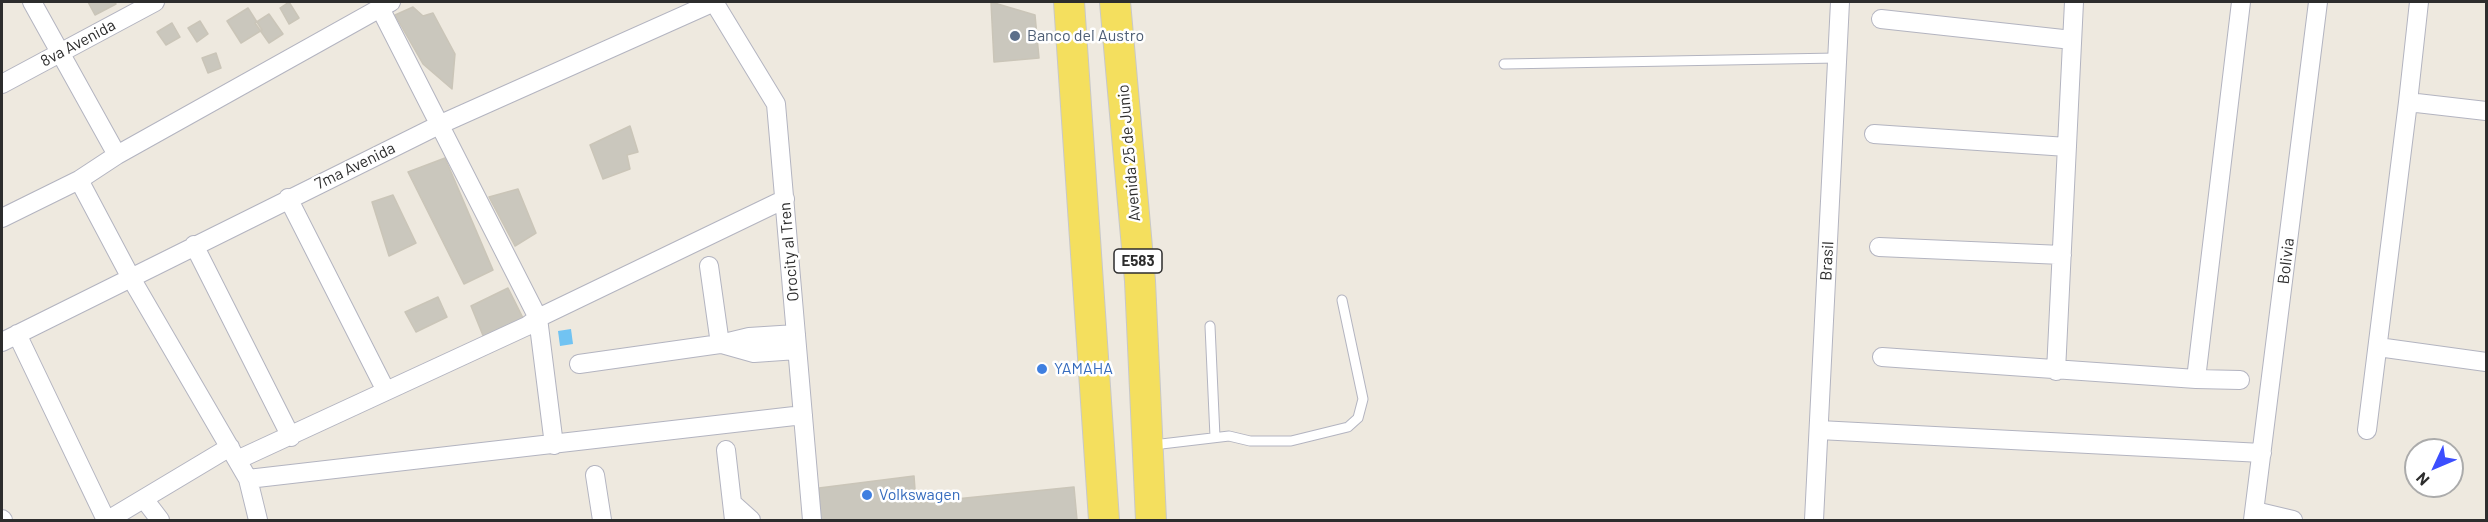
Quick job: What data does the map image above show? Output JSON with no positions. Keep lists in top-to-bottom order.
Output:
{
  "streets": {
    "main road": ["Avenida 25 de Junio", "E583"],
    "street": [
      "8va Avenida",
      "7ma Avenida",
      "Orocity al Tren",
      "Brasil",
      "Bolivia"
    ]
  },
  "crossings": [
    ["7ma Avenida", "Orocity al Tren"]
  ],
  "places": ["Banco del Austro", "YAMAHA", "Volkswagen"],
  "north": "bottom left"
}
